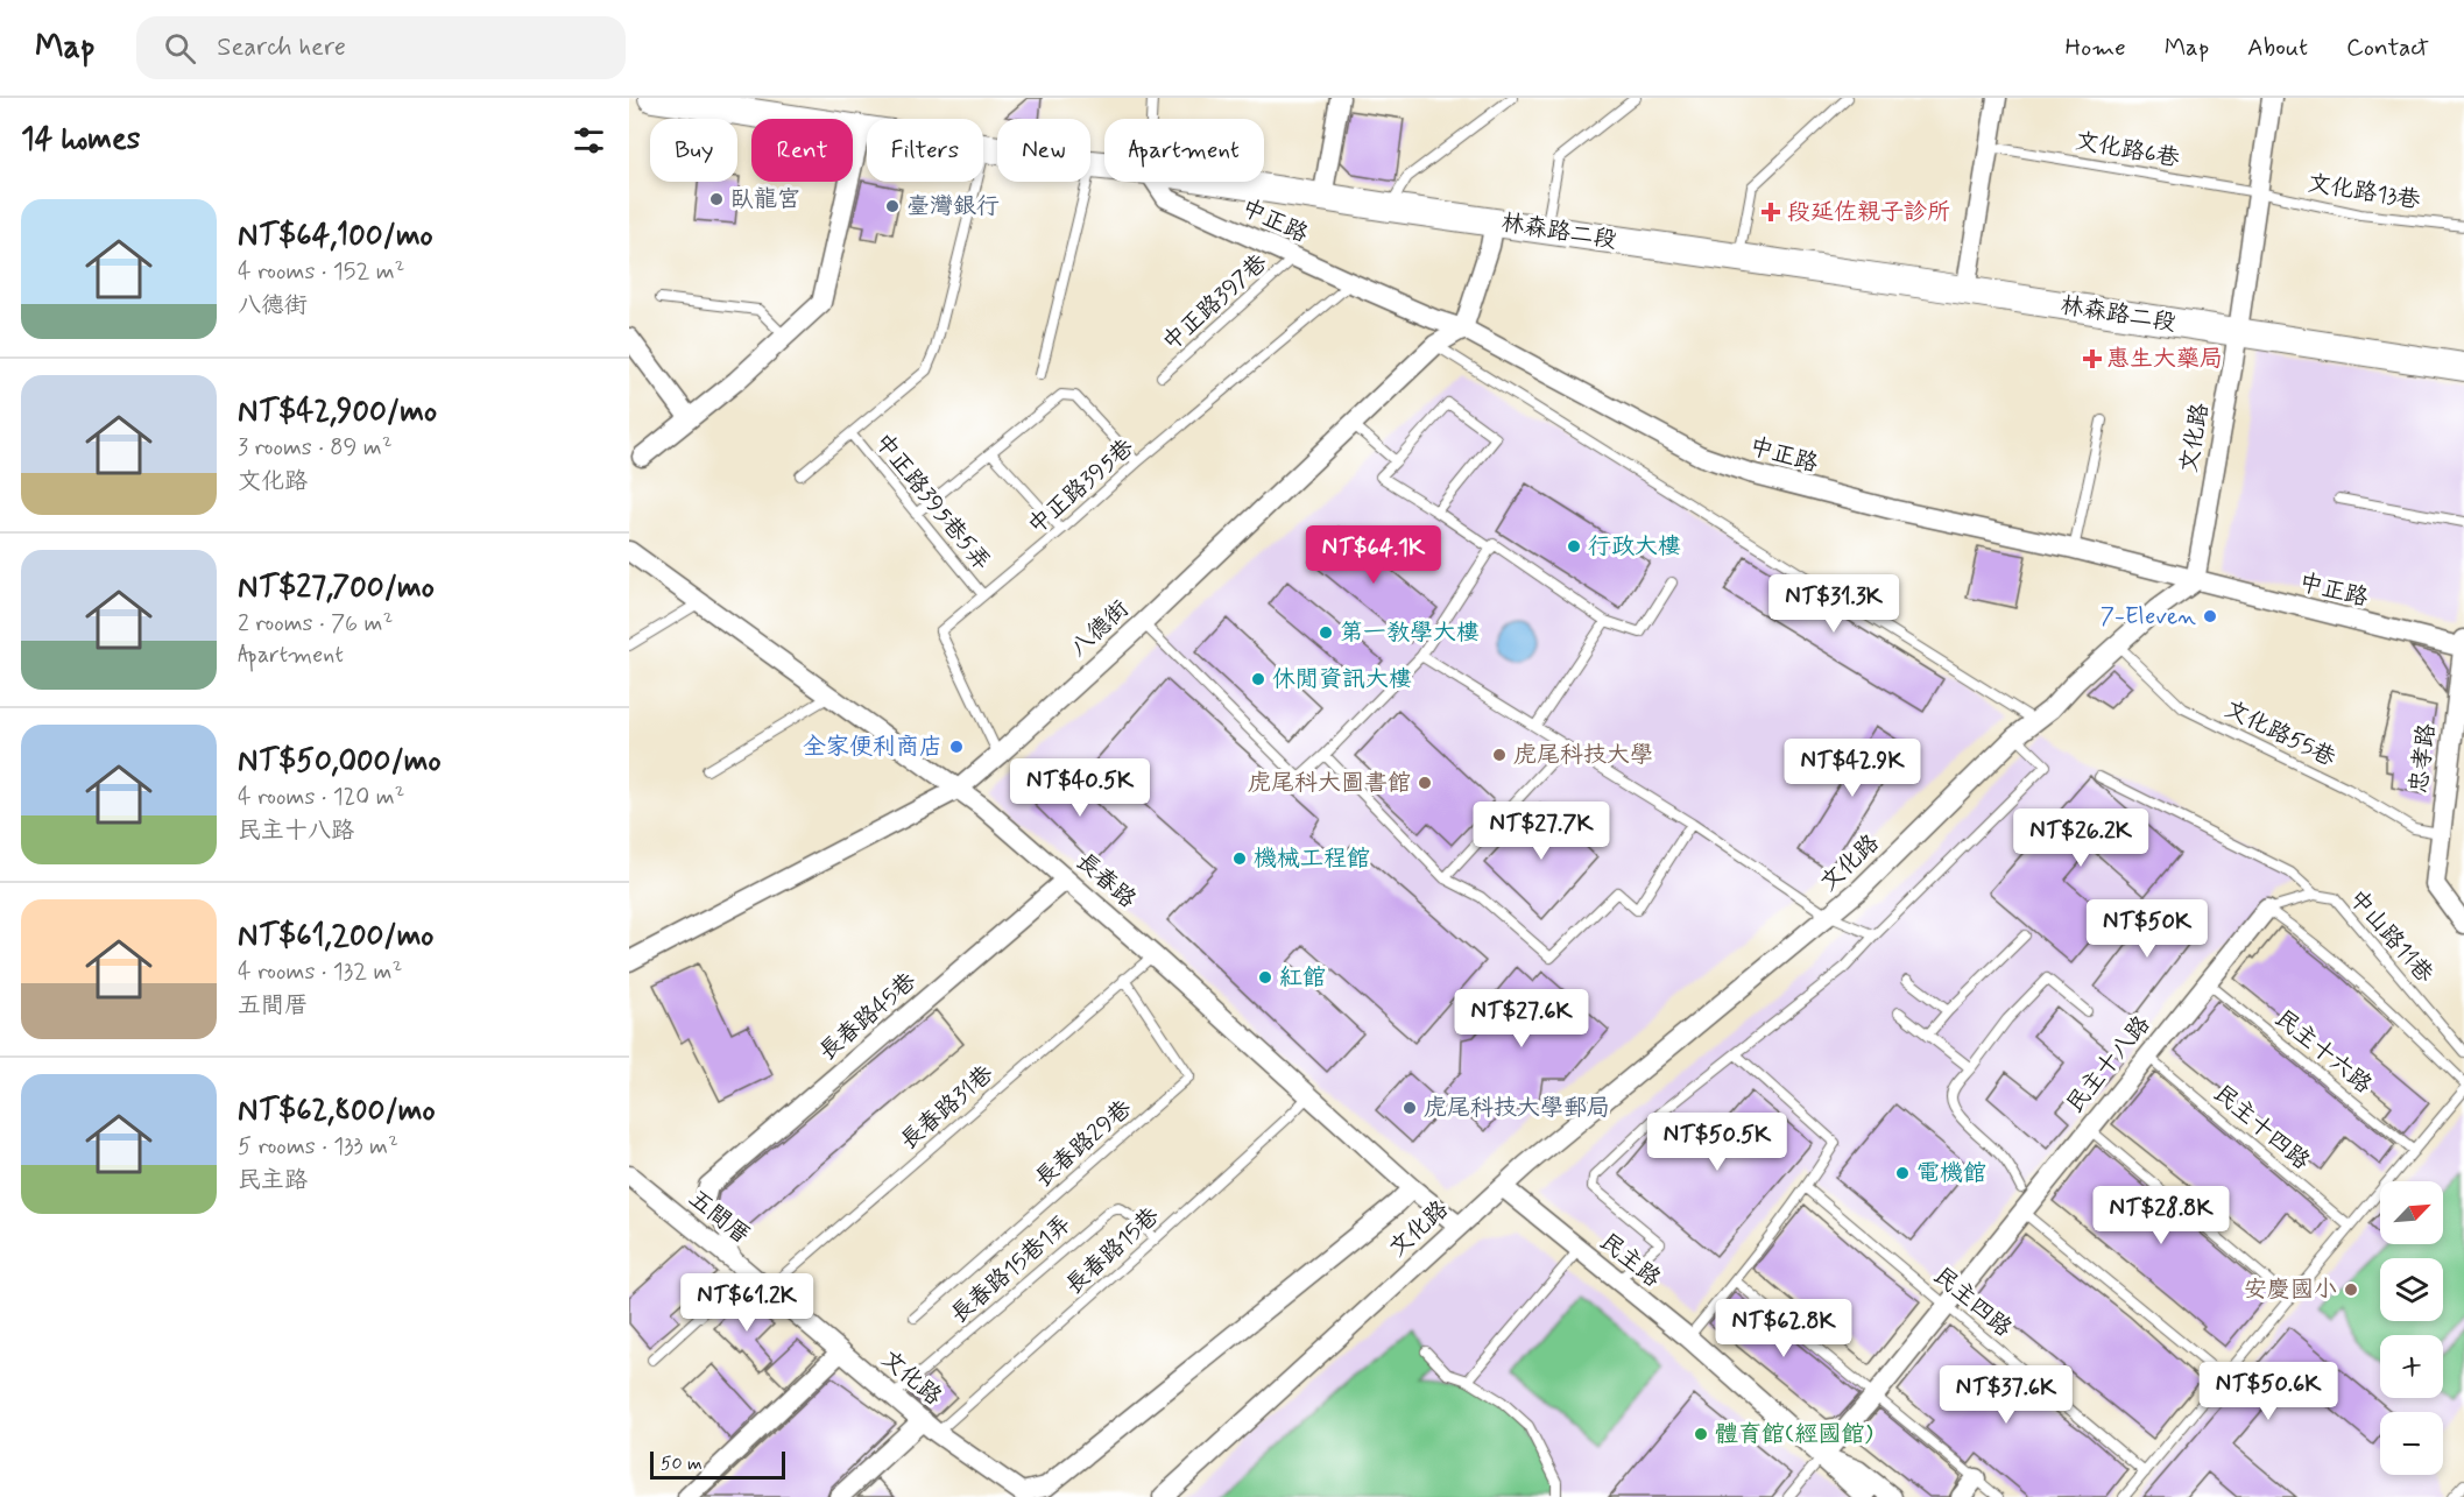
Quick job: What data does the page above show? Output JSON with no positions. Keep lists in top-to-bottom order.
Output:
{
  "streets": {
    "main road": ["林森路二段"],
    "street": [
      "中正路",
      "文化路",
      "八德街",
      "忠孝路",
      "長春路",
      "長春路45巷",
      "民主十八路",
      "五間厝",
      "民主路"
    ],
    "lane": [
      "文化路6巷",
      "文化路13巷",
      "中正路397巷",
      "中正路395巷",
      "中正路395巷5弄",
      "文化路55巷",
      "中山路11巷",
      "民主十六路",
      "長春路31巷",
      "民主十四路",
      "長春路29巷",
      "長春路15巷",
      "長春路15巷1弄",
      "民主四路"
    ]
  },
  "crossings": [
    ["文化路6巷", "文化路13巷"],
    ["文化路6巷", "文化路"],
    ["文化路13巷", "文化路"],
    ["中正路", "中正路397巷"],
    ["中正路", "文化路"],
    ["中正路", "中正路395巷"],
    ["中正路", "八德街"],
    ["中正路", "忠孝路"],
    ["林森路二段", "文化路"],
    ["文化路", "文化路55巷"],
    ["文化路", "長春路"],
    ["文化路", "五間厝"],
    ["文化路", "長春路15巷"],
    ["文化路", "民主路"],
    ["文化路", "長春路15巷1弄"],
    ["中正路395巷", "中正路395巷5弄"],
    ["中正路395巷", "八德街"],
    ["八德街", "長春路"],
    ["文化路55巷", "忠孝路"],
    ["長春路", "長春路45巷"],
    ["長春路", "長春路31巷"],
    ["長春路", "長春路15巷"],
    ["中山路11巷", "民主十八路"],
    ["民主十六路", "民主十八路"],
    ["民主十八路", "民主十四路"],
    ["民主十八路", "民主路"],
    ["民主十八路", "民主四路"],
    ["長春路31巷", "長春路29巷"],
    ["長春路31巷", "五間厝"],
    ["長春路15巷", "長春路15巷1弄"]
  ],
  "places": {
    "other": [
      "臥龍宮",
      "臺灣銀行",
      "行政大樓",
      "7-Eleven",
      "第一教學大樓",
      "休閒資訊大樓",
      "全家便利商店",
      "虎尾科技大學",
      "虎尾科大圖書館",
      "機械工程館",
      "紅館",
      "虎尾科技大學郵局",
      "電機館",
      "安慶國小",
      "體育館(經國館)"
    ],
    "health": ["段延佐親子診所", "惠生大藥局"]
  },
  "scale_bar": "50 m",
  "north": "top right",
  "page": {
    "header": "Map",
    "search": "Search here",
    "nav": [
      "Home",
      "Map",
      "About",
      "Contact"
    ],
    "heading": "14 homes",
    "chip": [
      "Buy",
      "Rent",
      "Filters",
      "New",
      "Apartment"
    ],
    "list": [
      {
        "name": "NT$64,100/mo",
        "note": "4 rooms · 152 m² · 八德街"
      },
      {
        "name": "NT$42,900/mo",
        "note": "3 rooms · 89 m² · 文化路"
      },
      {
        "name": "NT$27,700/mo",
        "note": "2 rooms · 76 m² · Apartment"
      },
      {
        "name": "NT$50,000/mo",
        "note": "4 rooms · 120 m² · 民主十八路"
      },
      {
        "name": "NT$61,200/mo",
        "note": "4 rooms · 132 m² · 五間厝"
      },
      {
        "name": "NT$62,800/mo",
        "note": "5 rooms · 133 m² · 民主路"
      }
    ],
    "price": [
      "NT$64.1K",
      "NT$31.3K",
      "NT$42.9K",
      "NT$40.5K",
      "NT$27.7K",
      "NT$26.2K",
      "NT$50K",
      "NT$27.6K",
      "NT$50.5K",
      "NT$28.8K",
      "NT$61.2K",
      "NT$62.8K",
      "NT$50.6K",
      "NT$37.6K"
    ],
    "map_buttons": ["+", "−"],
    "scale": "50 m"
  }
}
